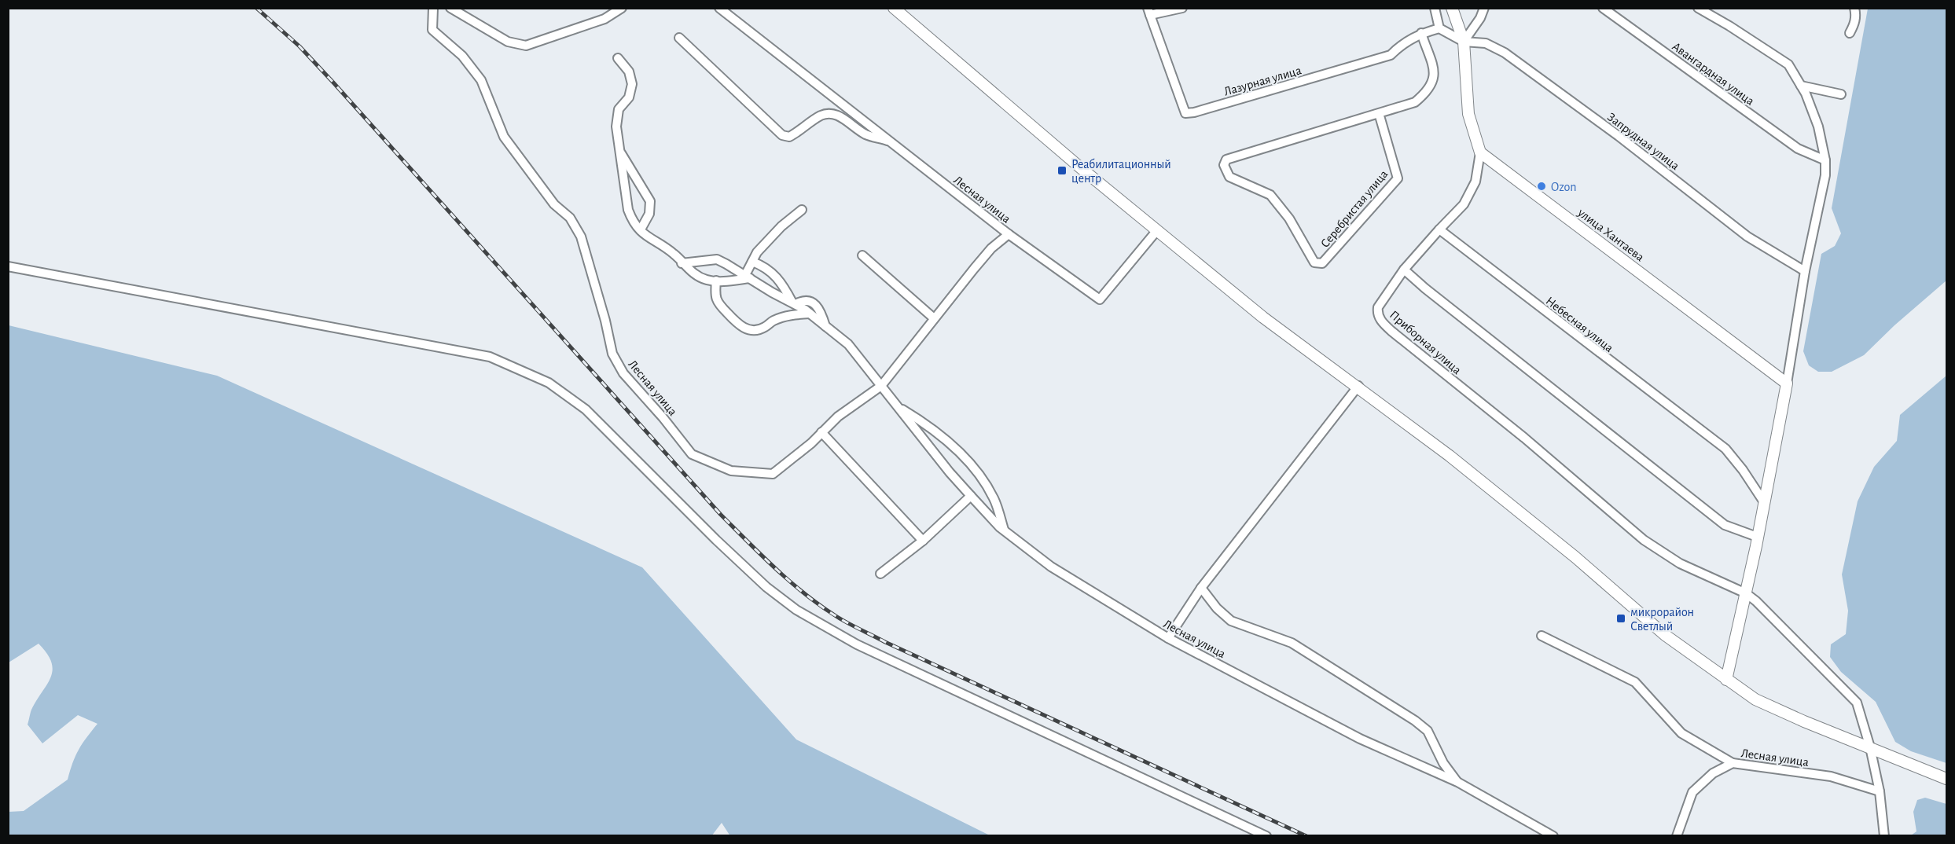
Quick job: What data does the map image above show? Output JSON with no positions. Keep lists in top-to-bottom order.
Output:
{
  "streets": {
    "street": [
      "Авангардная улица",
      "Лазурная улица",
      "Запрудная улица",
      "Лесная улица",
      "Серебристая улица",
      "улица Хантаева",
      "Небесная улица",
      "Приборная улица"
    ]
  },
  "crossings": [
    ["Лазурная улица", "Серебристая улица"],
    ["Лесная улица", "Приборная улица"],
    ["Небесная улица", "Приборная улица"]
  ],
  "places": {
    "transit": ["Реабилитационный центр", "микрорайон Светлый"],
    "other": ["Ozon"]
  }
}
